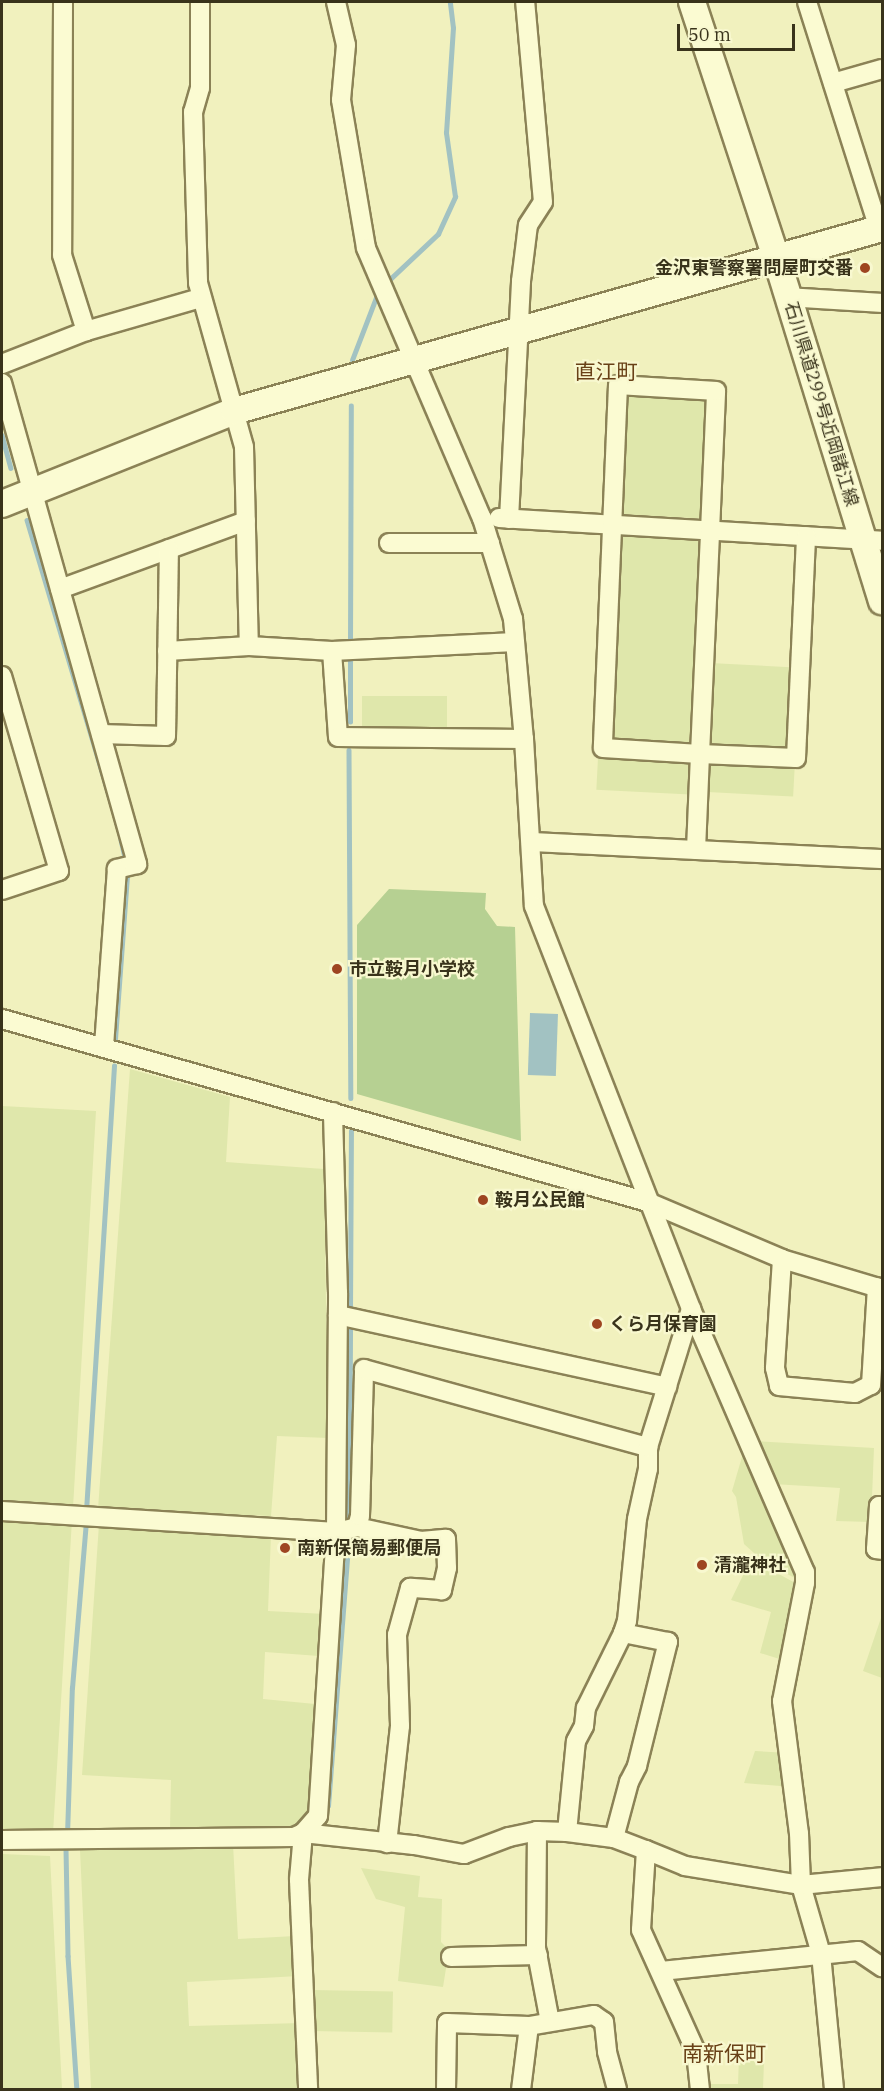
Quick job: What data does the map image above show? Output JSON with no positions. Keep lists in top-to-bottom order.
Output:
{
  "streets": {
    "street": ["石川県道299号近岡諸江線"]
  },
  "districts": ["直江町", "南新保町"],
  "places": [
    "金沢東警察署問屋町交番",
    "市立鞍月小学校",
    "鞍月公民館",
    "くら月保育園",
    "南新保簡易郵便局",
    "清瀧神社"
  ],
  "scale_bar": "50 m"
}
